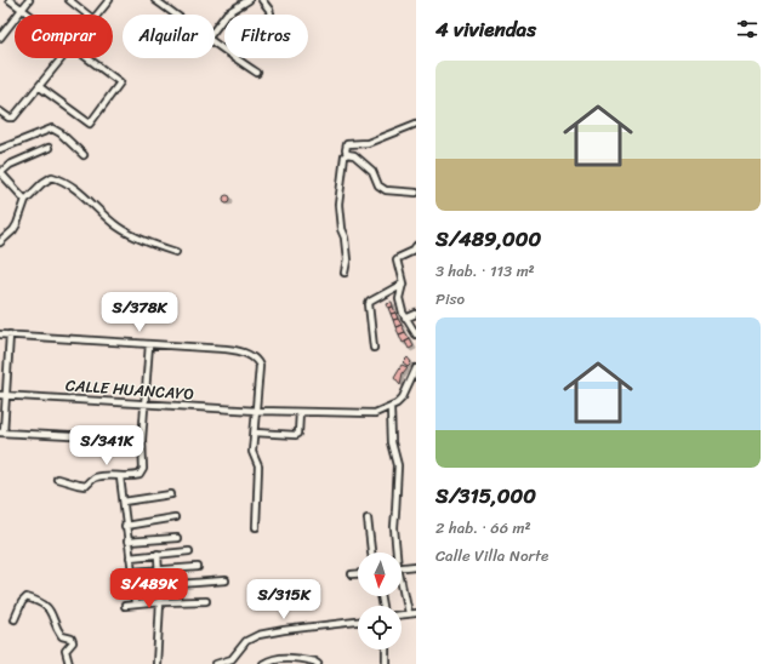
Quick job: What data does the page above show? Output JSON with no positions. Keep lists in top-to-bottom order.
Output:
{
  "streets": {
    "street": ["CALLE HUANCAYO"]
  },
  "north": "bottom",
  "page": {
    "heading": "4 viviendas",
    "chip": ["Comprar", "Alquilar", "Filtros"],
    "list": [
      {
        "name": "S/489,000",
        "note": "3 hab. · 113 m² · Piso"
      },
      {
        "name": "S/315,000",
        "note": "2 hab. · 66 m² · Calle Villa Norte"
      }
    ],
    "price": [
      "S/378K",
      "S/341K",
      "S/489K",
      "S/315K"
    ]
  }
}
